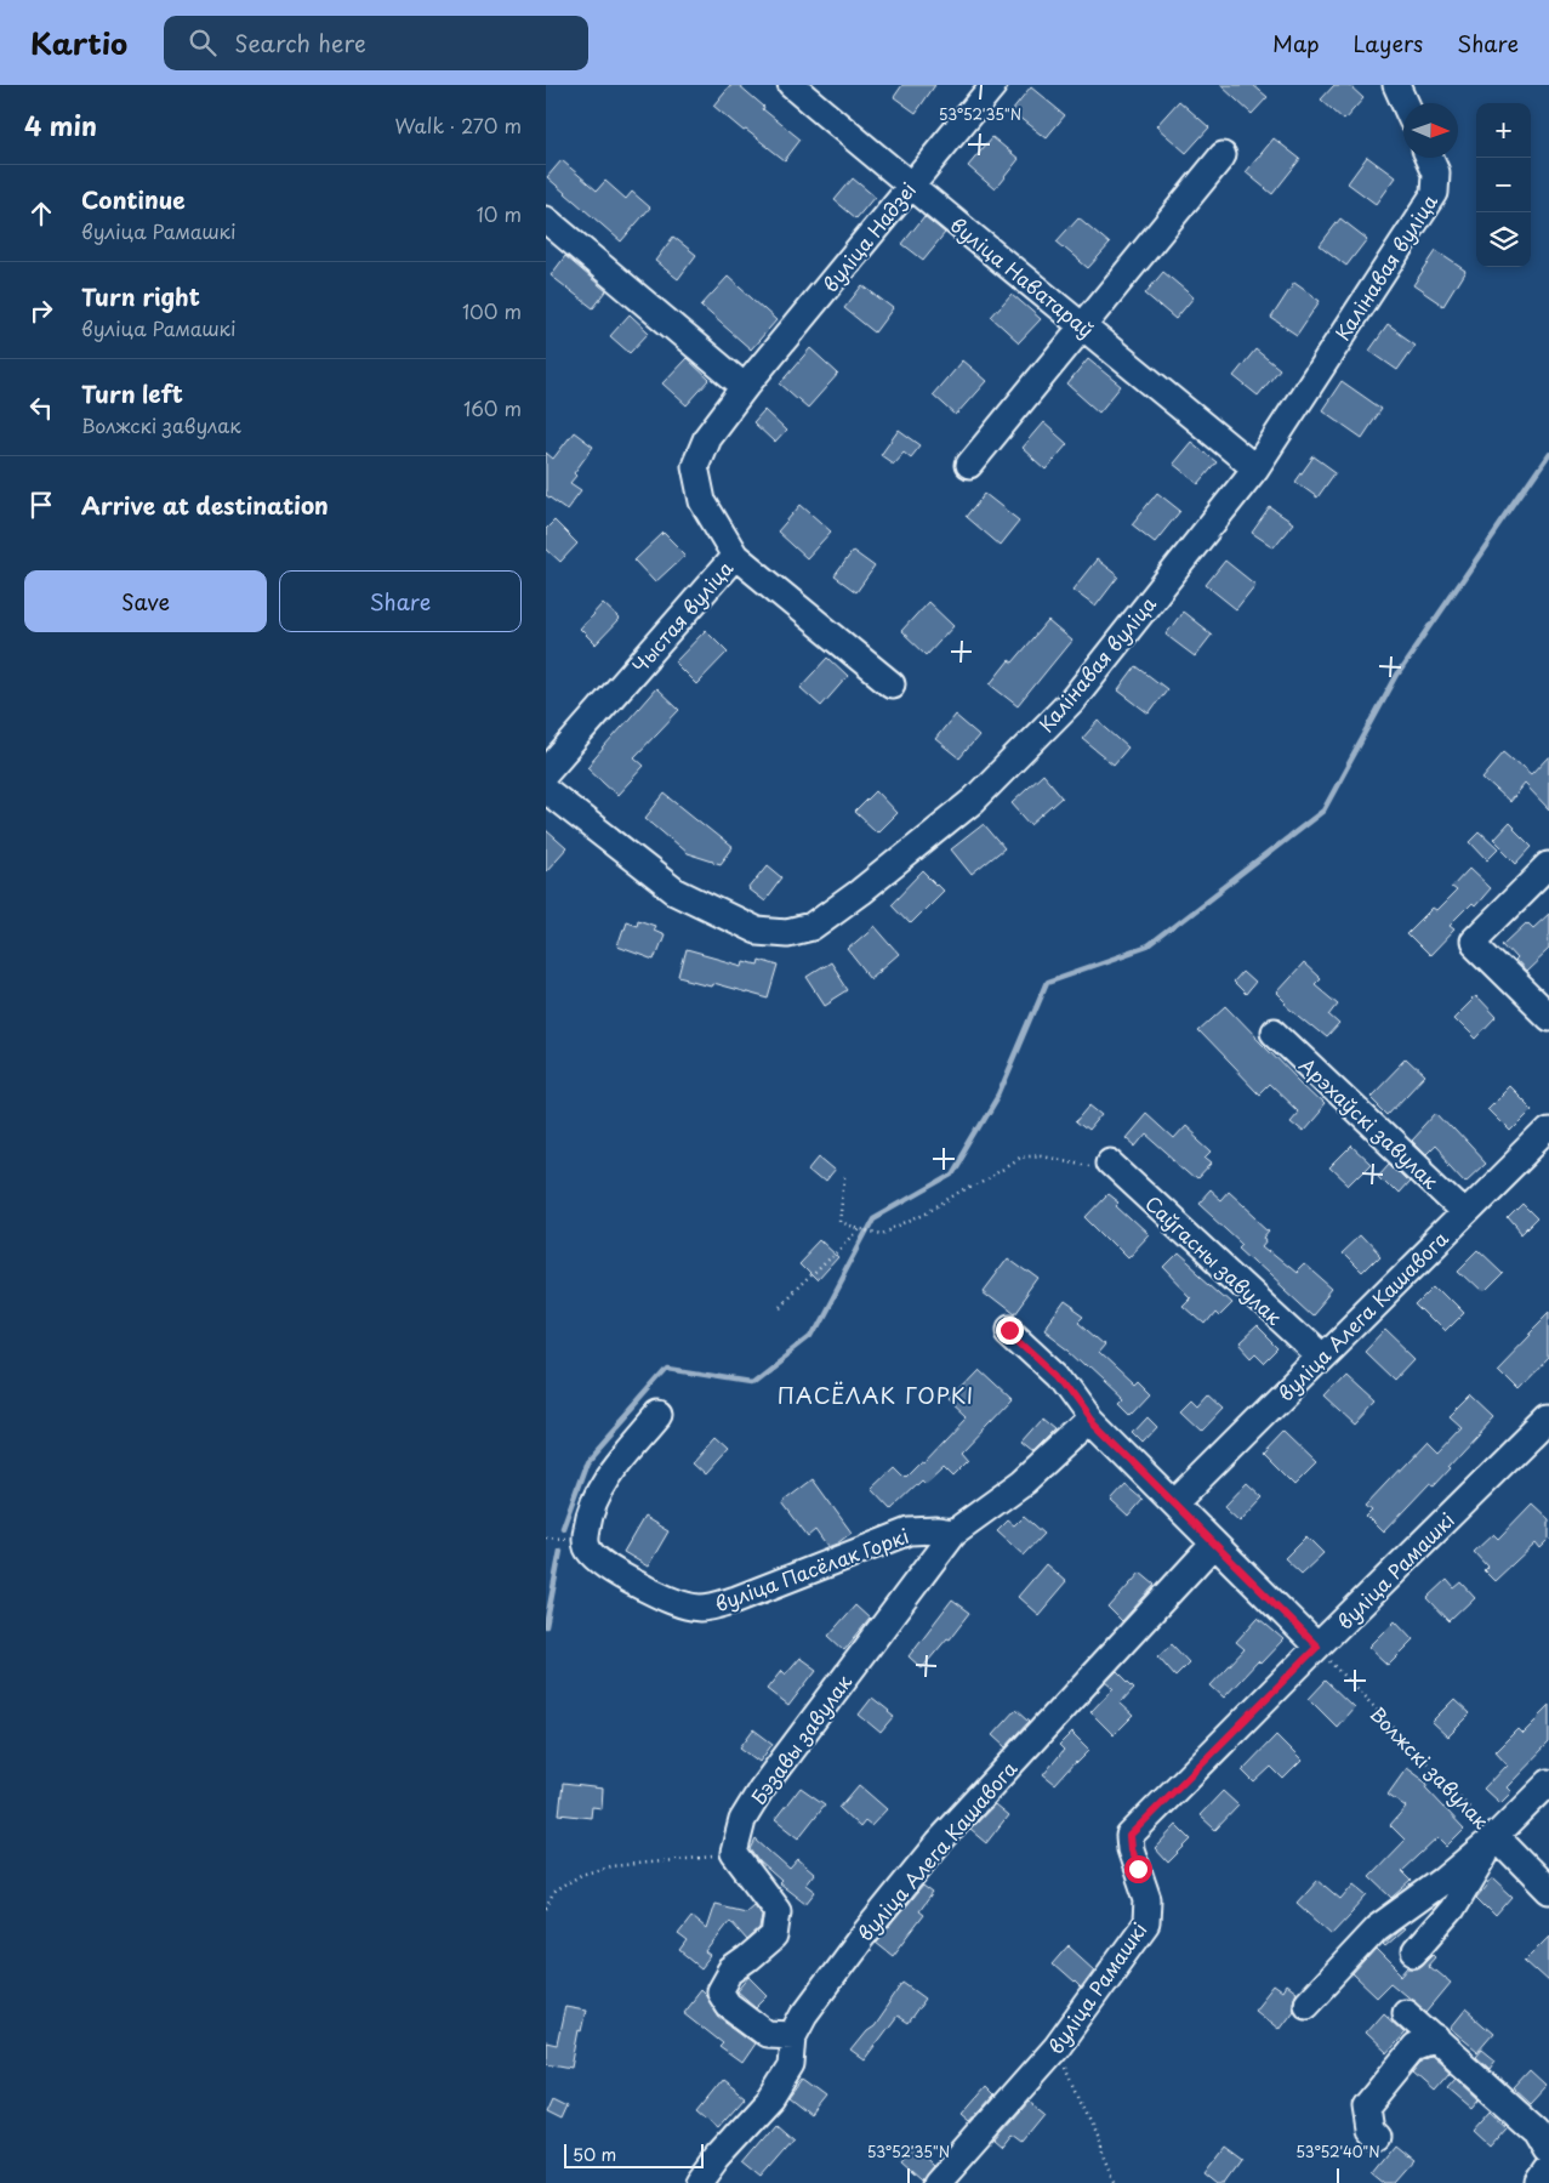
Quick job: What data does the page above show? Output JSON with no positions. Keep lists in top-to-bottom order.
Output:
{
  "streets": {
    "street": [
      "вуліца Надзеі",
      "Калінавая вуліца",
      "вуліца Наватараў",
      "Чыстая вуліца",
      "Арэхаўскі завулак",
      "Саўгасны завулак",
      "вуліца Алега Кашавога",
      "вуліца Пасёлак Горкі",
      "вуліца Рамашкі",
      "Бэзавы завулак",
      "Волжскі завулак"
    ]
  },
  "crossings": [
    ["вуліца Надзеі", "вуліца Наватараў"],
    ["вуліца Надзеі", "Чыстая вуліца"],
    ["Калінавая вуліца", "вуліца Наватараў"],
    ["Арэхаўскі завулак", "вуліца Алега Кашавога"],
    ["Саўгасны завулак", "вуліца Алега Кашавога"],
    ["вуліца Алега Кашавога", "Бэзавы завулак"],
    ["вуліца Пасёлак Горкі", "Бэзавы завулак"],
    ["вуліца Рамашкі", "Волжскі завулак"]
  ],
  "districts": ["ПАСЁЛАК ГОРКІ"],
  "scale_bar": "50 m",
  "north": "right",
  "page": {
    "header": "Kartio",
    "search": "Search here",
    "nav": ["Map", "Layers", "Share"],
    "heading": ["4 min", "Walk · 270 m"],
    "map_buttons": ["+", "−"],
    "list": [
      ["Continue", "вуліца Рамашкі", "10 m"],
      ["Turn right", "вуліца Рамашкі", "100 m"],
      ["Turn left", "Волжскі завулак", "160 m"],
      "Arrive at destination"
    ],
    "buttons": ["Save", "Share"],
    "scale": "50 m"
  },
  "coordinates": ["53°52'35\"N", "53°52'40\"N"]
}
